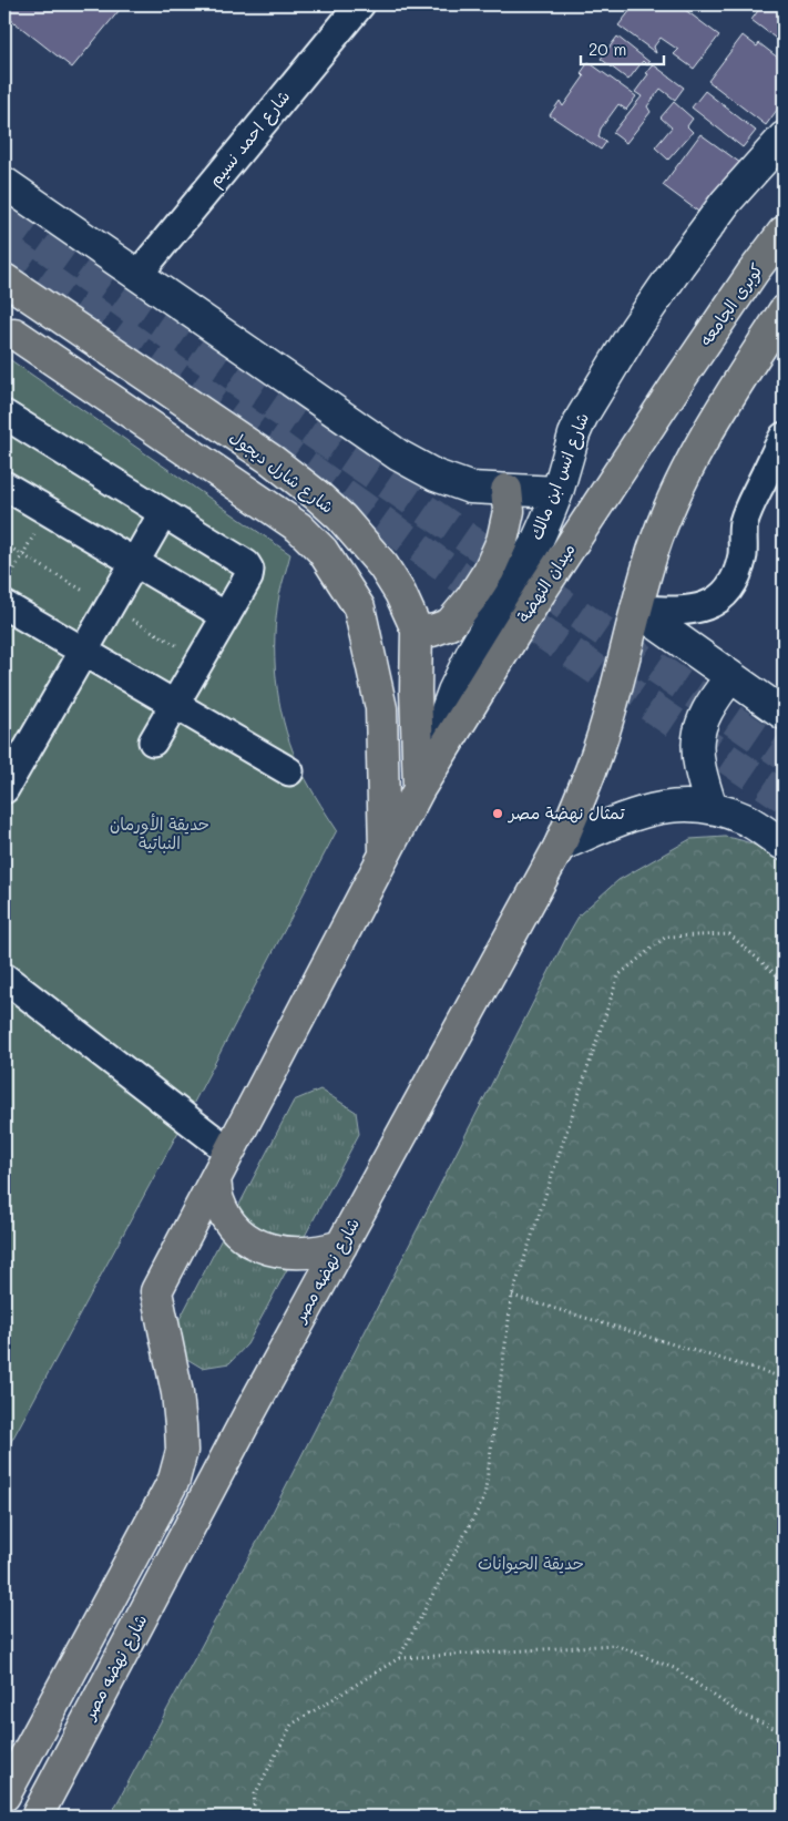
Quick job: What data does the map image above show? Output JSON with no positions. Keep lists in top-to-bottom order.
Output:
{
  "streets": {
    "main road": [
      "كوبرى الجامعه",
      "شارع شارل ديجول",
      "ميدان النهضة",
      "شارع نهضه مصر"
    ],
    "street": ["شارع احمد نسيم", "شارع انس ابن مالك"]
  },
  "crossings": [
    ["كوبرى الجامعه", "ميدان النهضة"],
    ["شارع شارل ديجول", "شارع انس ابن مالك"],
    ["شارع شارل ديجول", "ميدان النهضة"],
    ["شارع انس ابن مالك", "ميدان النهضة"]
  ],
  "parks": ["حديقة الأورمان النباتية", "حديقة الحيوانات"],
  "places": ["تمثال نهضة مصر"],
  "scale_bar": "20 m"
}
